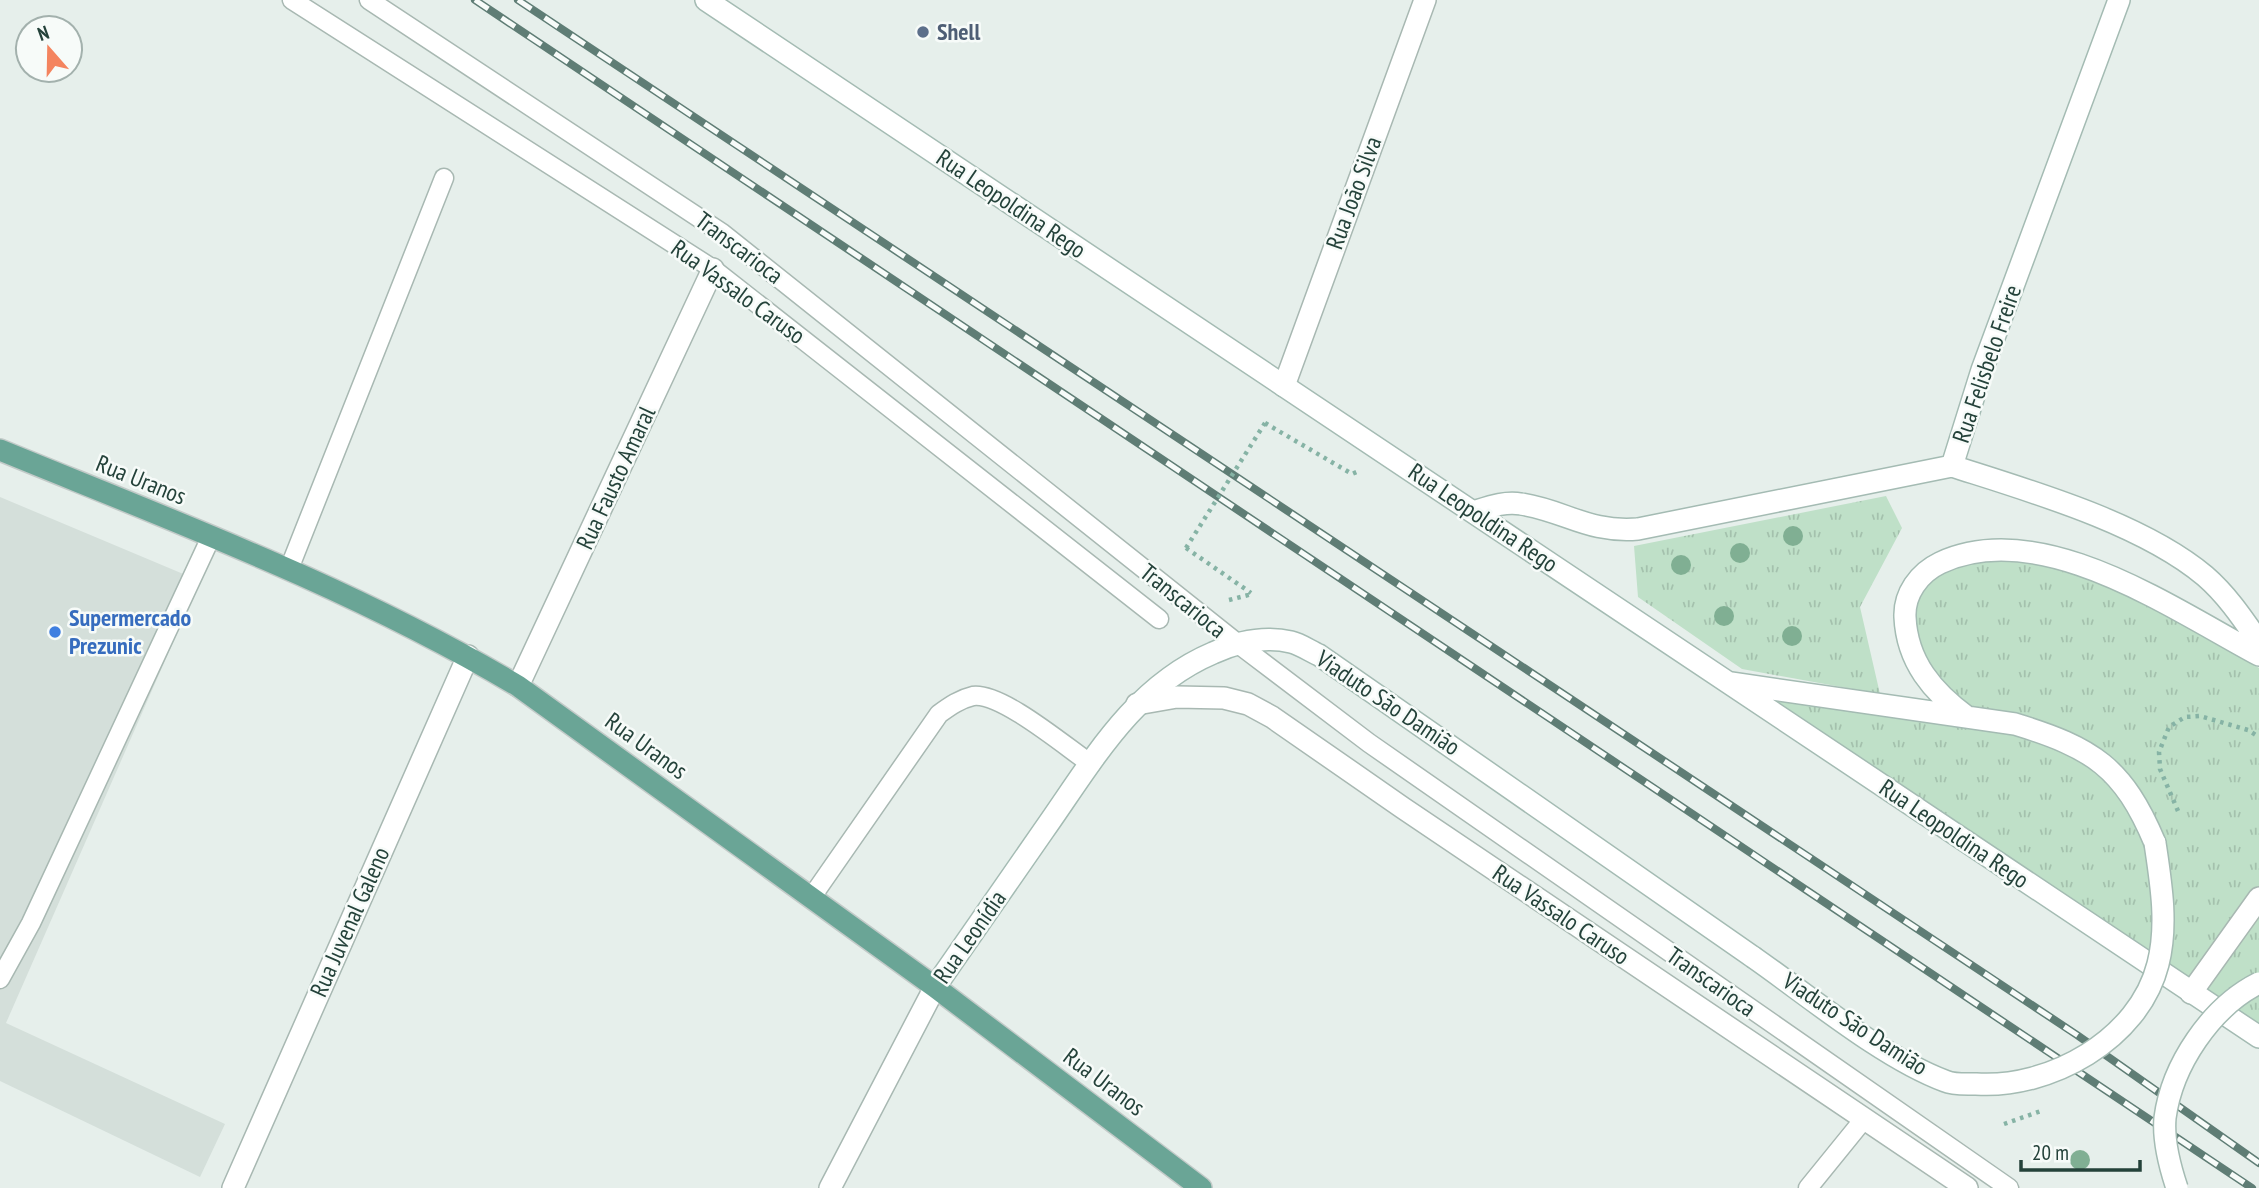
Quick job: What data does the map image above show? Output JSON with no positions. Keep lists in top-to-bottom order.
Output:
{
  "streets": {
    "main road": [
      "Rua João Silva",
      "Rua Leopoldina Rego",
      "Rua Vassalo Caruso",
      "Rua Felisbelo Freire",
      "Rua Fausto Amaral",
      "Rua Uranos",
      "Viaduto São Damião",
      "Rua Juvenal Galeno",
      "Rua Leonídia"
    ],
    "lane": ["Transcarioca"]
  },
  "crossings": [
    ["Rua João Silva", "Rua Leopoldina Rego"],
    ["Rua Leopoldina Rego", "Rua Felisbelo Freire"],
    ["Rua Leopoldina Rego", "Viaduto São Damião"],
    ["Transcarioca", "Viaduto São Damião"],
    ["Rua Vassalo Caruso", "Rua Fausto Amaral"],
    ["Rua Vassalo Caruso", "Viaduto São Damião"],
    ["Rua Vassalo Caruso", "Rua Leonídia"],
    ["Rua Fausto Amaral", "Rua Uranos"],
    ["Rua Uranos", "Rua Juvenal Galeno"],
    ["Rua Uranos", "Rua Leonídia"],
    ["Viaduto São Damião", "Rua Leonídia"]
  ],
  "places": ["Shell", "Supermercado Prezunic"],
  "scale_bar": "20 m",
  "north": "top"
}
